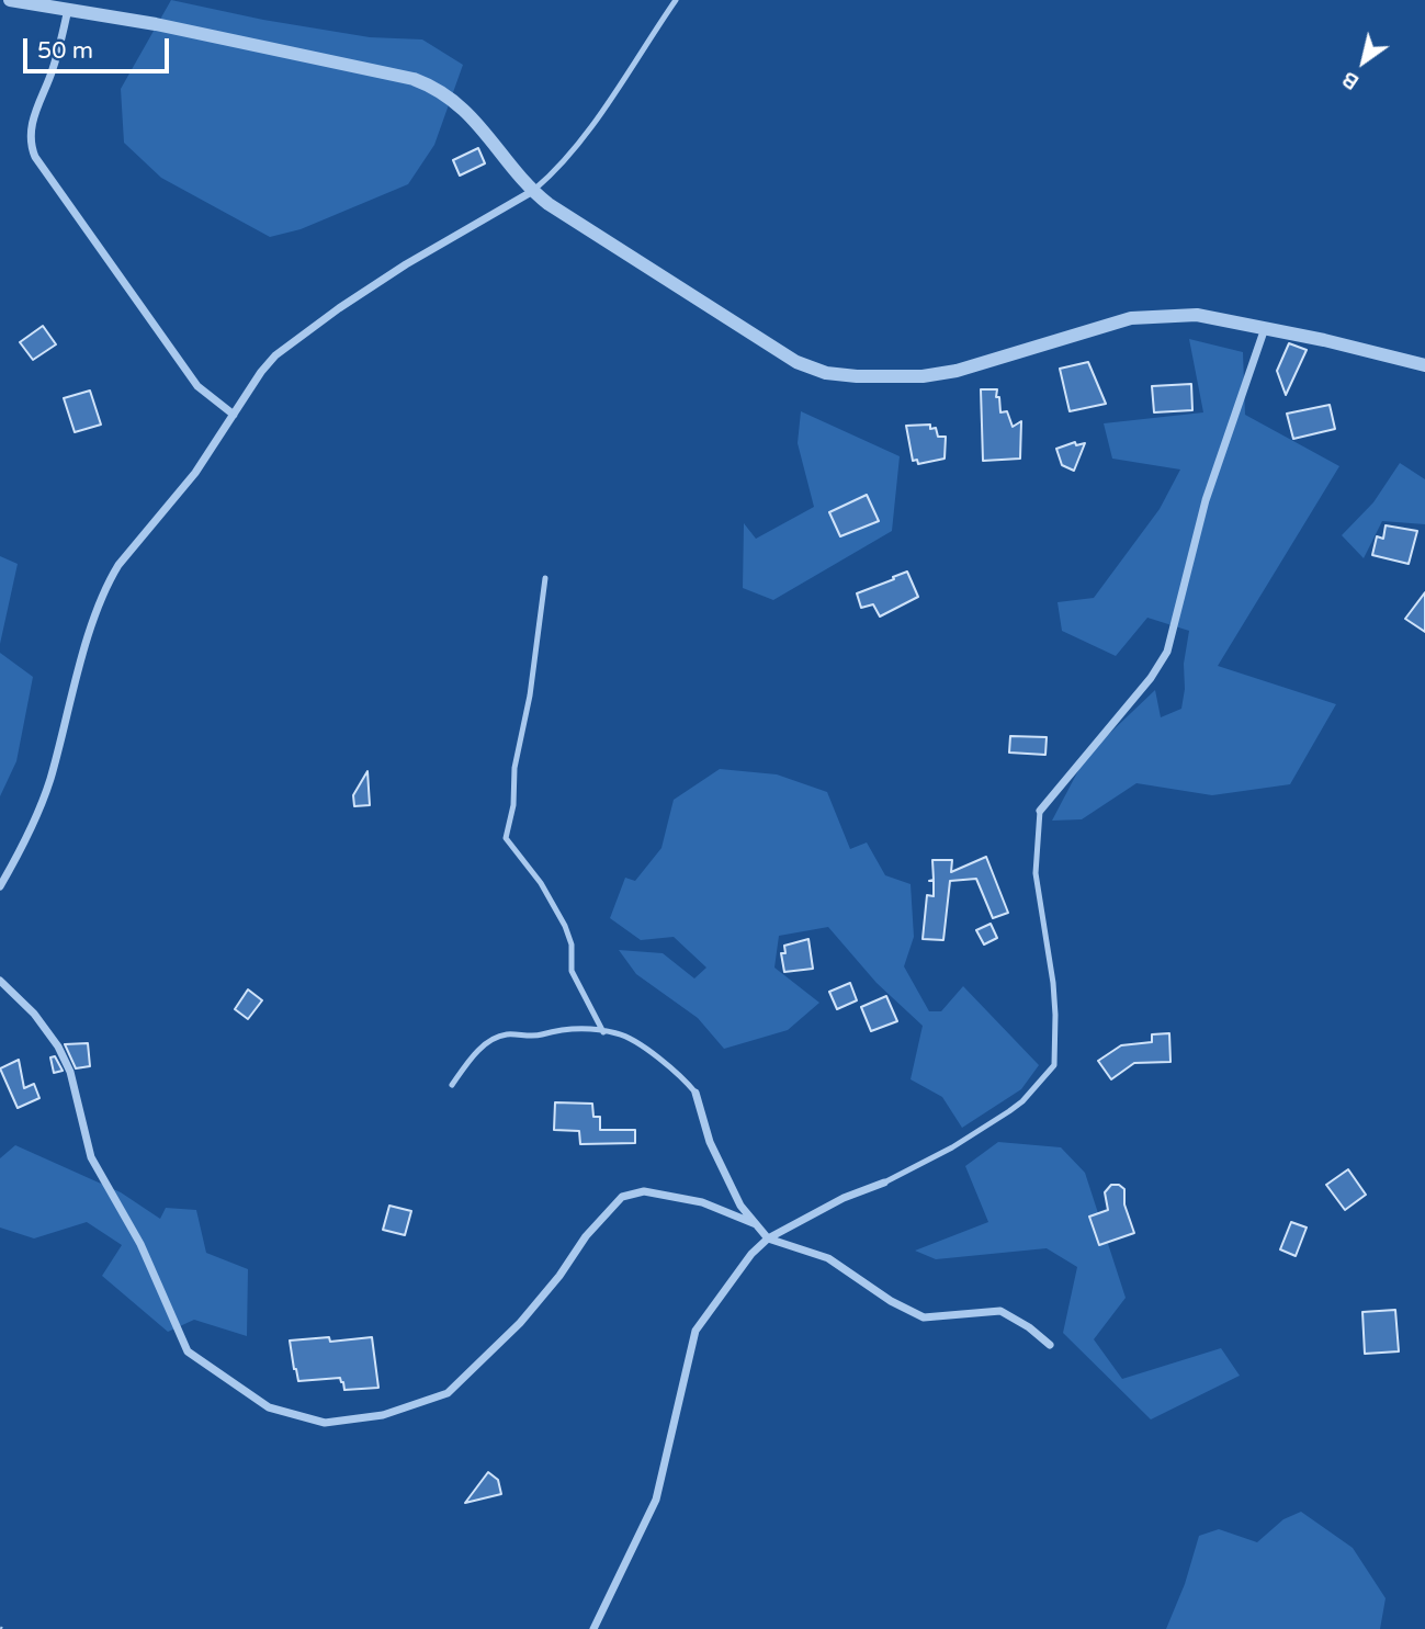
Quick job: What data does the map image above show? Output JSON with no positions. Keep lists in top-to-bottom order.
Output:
{
  "scale_bar": "50 m",
  "north": "bottom left"
}
